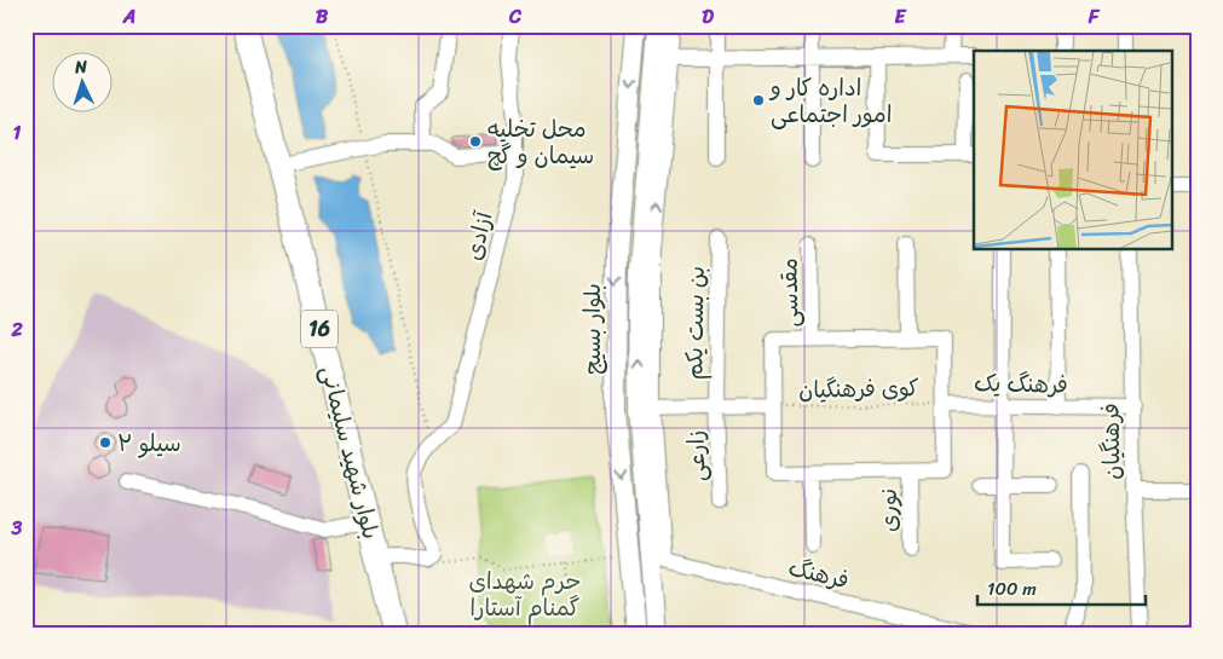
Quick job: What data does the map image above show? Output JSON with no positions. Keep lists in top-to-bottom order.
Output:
{
  "streets": {
    "highway": ["16", "بلوار شهید سلیمانی"],
    "main road": ["بلوار بسیج"],
    "street": [
      "آزادی",
      "مقدسی",
      "بن بست یکم",
      "فرهنگ یک",
      "فرهنگیان",
      "زارعی",
      "نوری",
      "فرهنگ"
    ],
    "path": ["کوی فرهنگیان"]
  },
  "crossings": [
    ["بن بست یکم", "زارعی"],
    ["بلوار بسیج", "فرهنگ"],
    ["فرهنگ یک", "کوی فرهنگیان"],
    ["فرهنگ یک", "فرهنگیان"]
  ],
  "parks": ["حرم شهدای گمنام آستارا"],
  "places": ["اداره کار و امور اجتماعی", "محل تخلیه سیمان و گچ", "سیلو ۲"],
  "scale_bar": "100 m",
  "north": "top",
  "grid": {
    "columns": [
      "A",
      "B",
      "C",
      "D",
      "E",
      "F"
    ],
    "rows": ["1", "2", "3"]
  }
}
